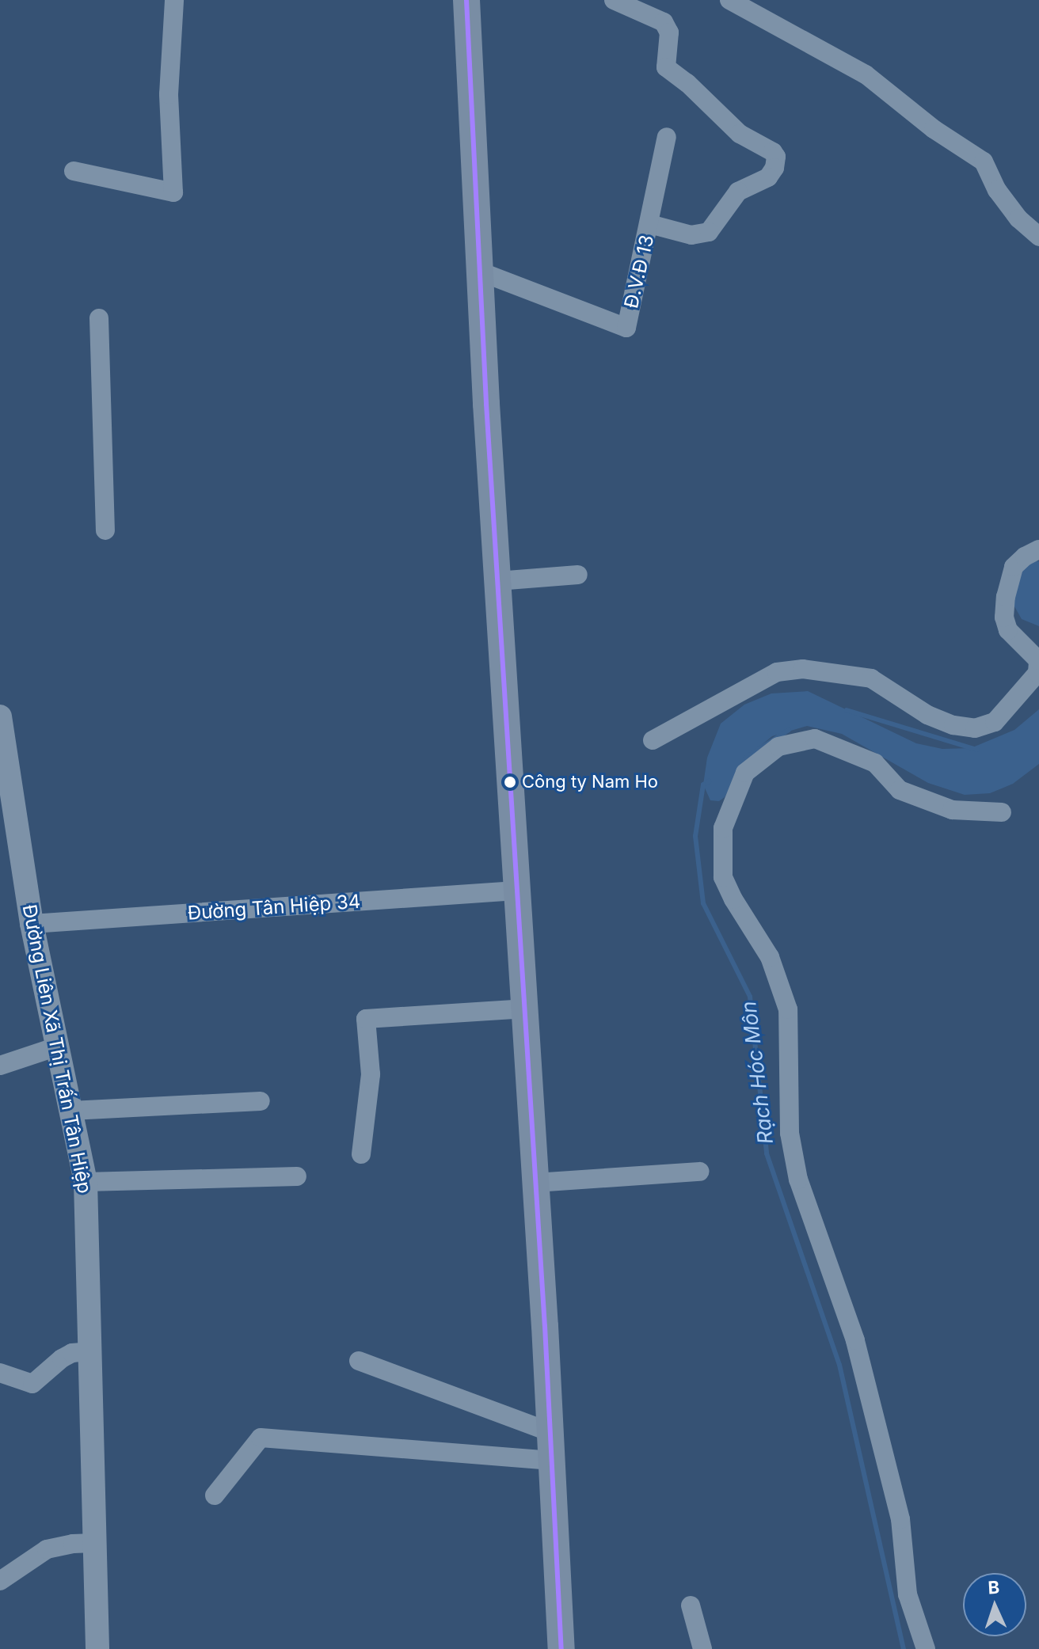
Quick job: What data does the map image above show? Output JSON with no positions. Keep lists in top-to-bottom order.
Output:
{
  "streets": {
    "street": ["Đ.V.Đ 13", "Đường Tân Hiệp 34", "Đường Liên Xã Thị Trấn Tân Hiệp"]
  },
  "crossings": [
    ["Đường Tân Hiệp 34", "Đường Liên Xã Thị Trấn Tân Hiệp"]
  ],
  "water": ["Rạch Hóc Môn"],
  "places": ["Công ty Nam Ho"],
  "north": "top"
}
